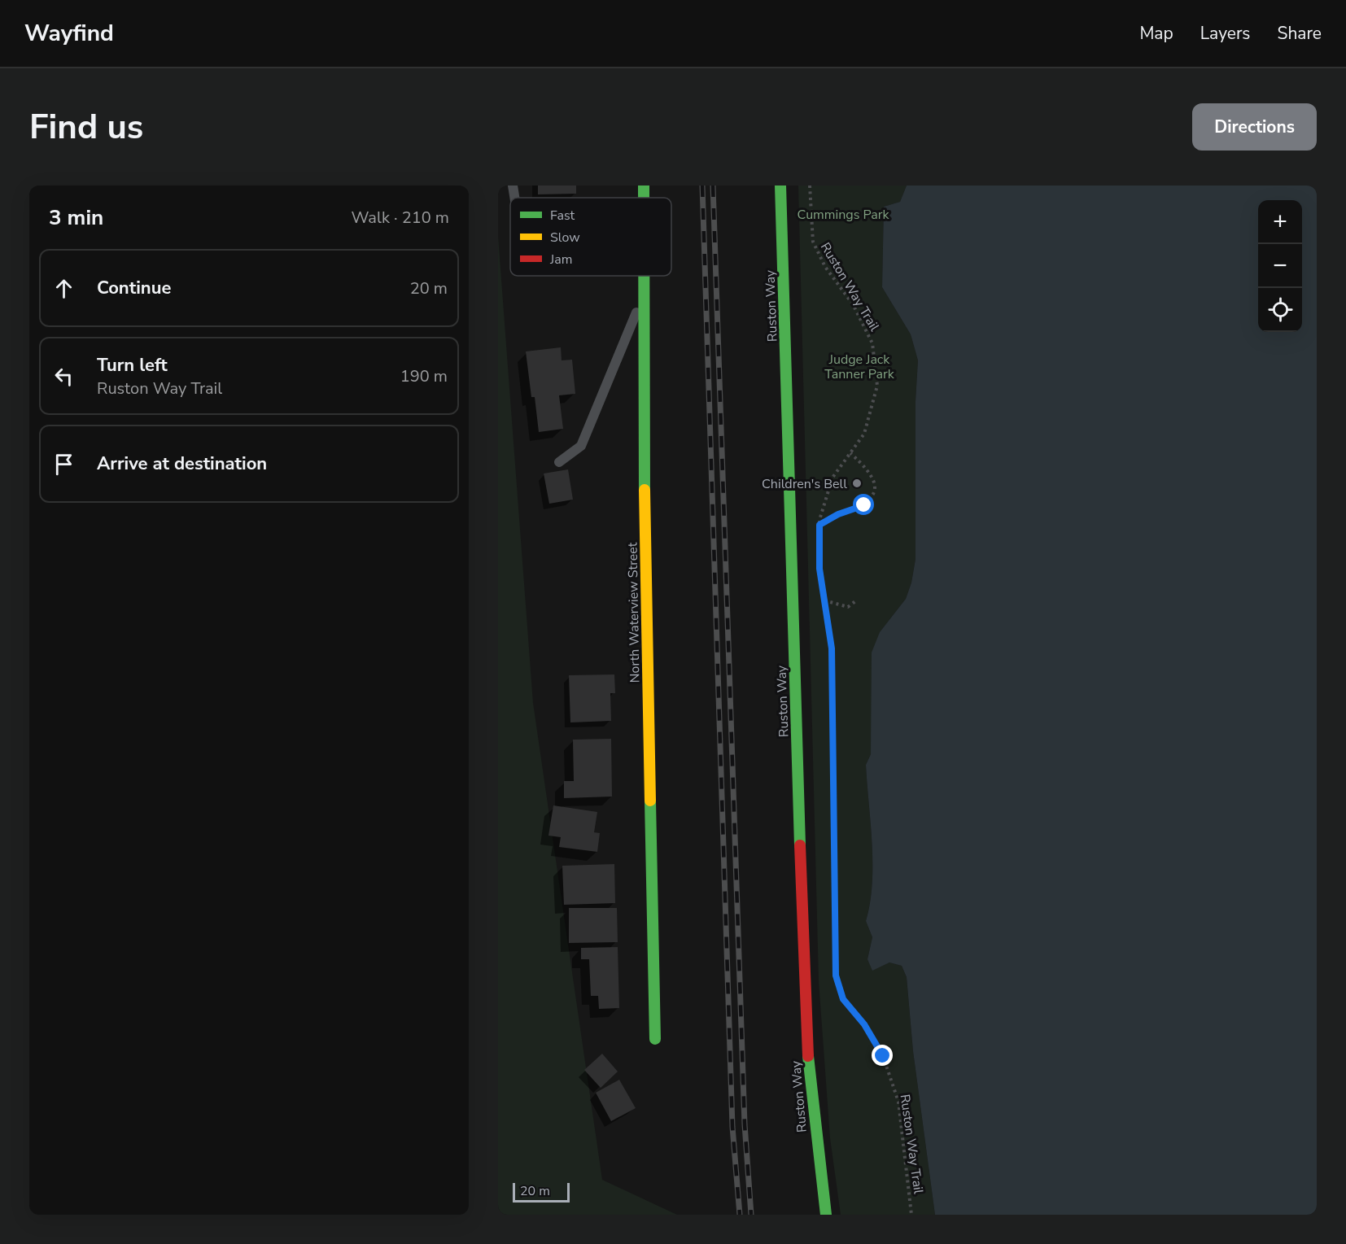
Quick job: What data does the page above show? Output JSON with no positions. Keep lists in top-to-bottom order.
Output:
{
  "streets": {
    "main road": ["Ruston Way", "North Waterview Street"],
    "path": ["Ruston Way Trail"]
  },
  "parks": ["Cummings Park", "Judge Jack Tanner Park"],
  "places": ["Children's Bell"],
  "legend": ["Fast", "Slow", "Jam"],
  "scale_bar": "20 m",
  "page": {
    "header": "Wayfind",
    "nav": ["Map", "Layers", "Share"],
    "buttons": "Directions",
    "title": "Find us",
    "heading": ["3 min", "Walk · 210 m"],
    "map_buttons": ["+", "−"],
    "list": [
      ["Continue", "20 m"],
      ["Turn left", "Ruston Way Trail", "190 m"],
      "Arrive at destination"
    ],
    "scale": "20 m"
  }
}
